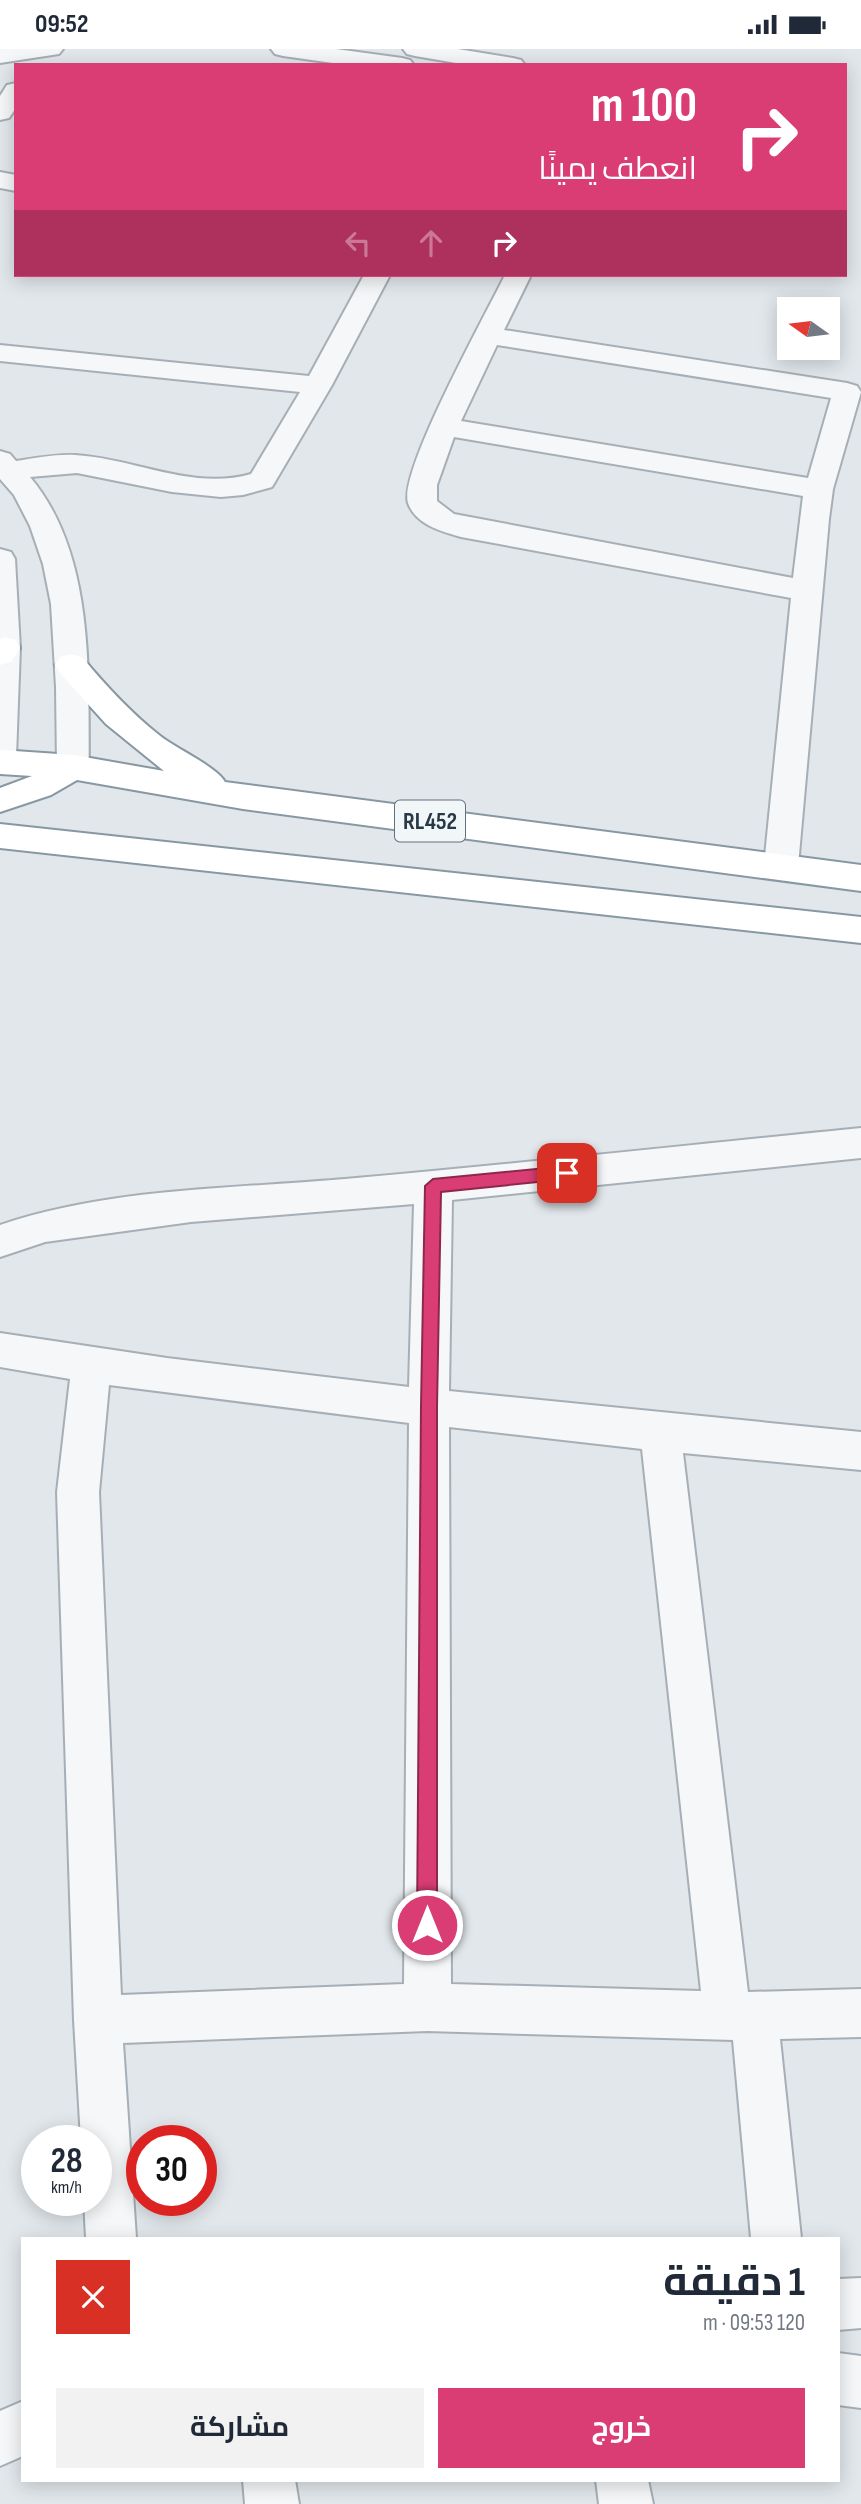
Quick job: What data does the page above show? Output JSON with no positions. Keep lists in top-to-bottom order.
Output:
{
  "streets": {
    "highway": ["RL452"]
  },
  "north": "left",
  "page": {
    "status": "09:52",
    "turn": ["100 m", "انعطف يمينًا"],
    "speed": "28 km/h",
    "limit": "30",
    "heading": ["1 دقيقة", "120 m · 09:53"],
    "buttons": ["خروج", "مشاركة"]
  }
}
